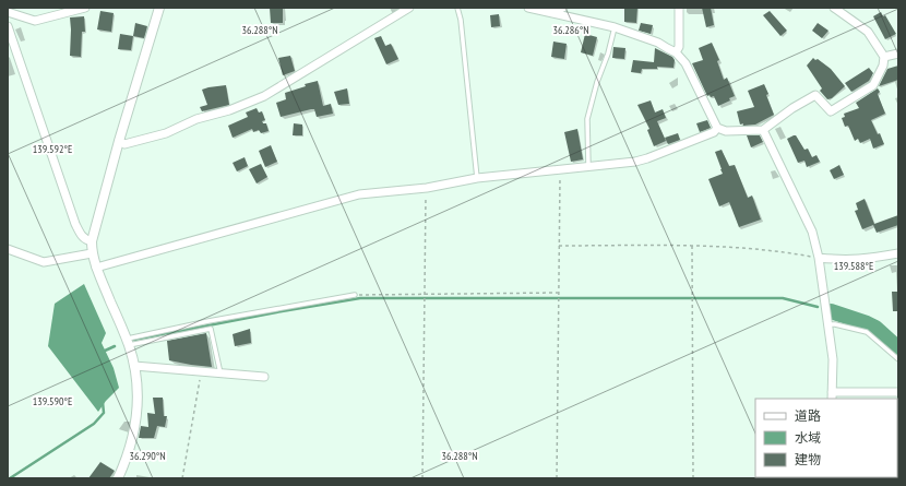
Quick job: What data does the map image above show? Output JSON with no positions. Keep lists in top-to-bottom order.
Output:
{
  "legend": ["道路", "水域", "建物"],
  "coordinates": [
    "36.288°N",
    "36.286°N",
    "139.592°E",
    "139.588°E",
    "139.590°E",
    "36.290°N"
  ]
}
